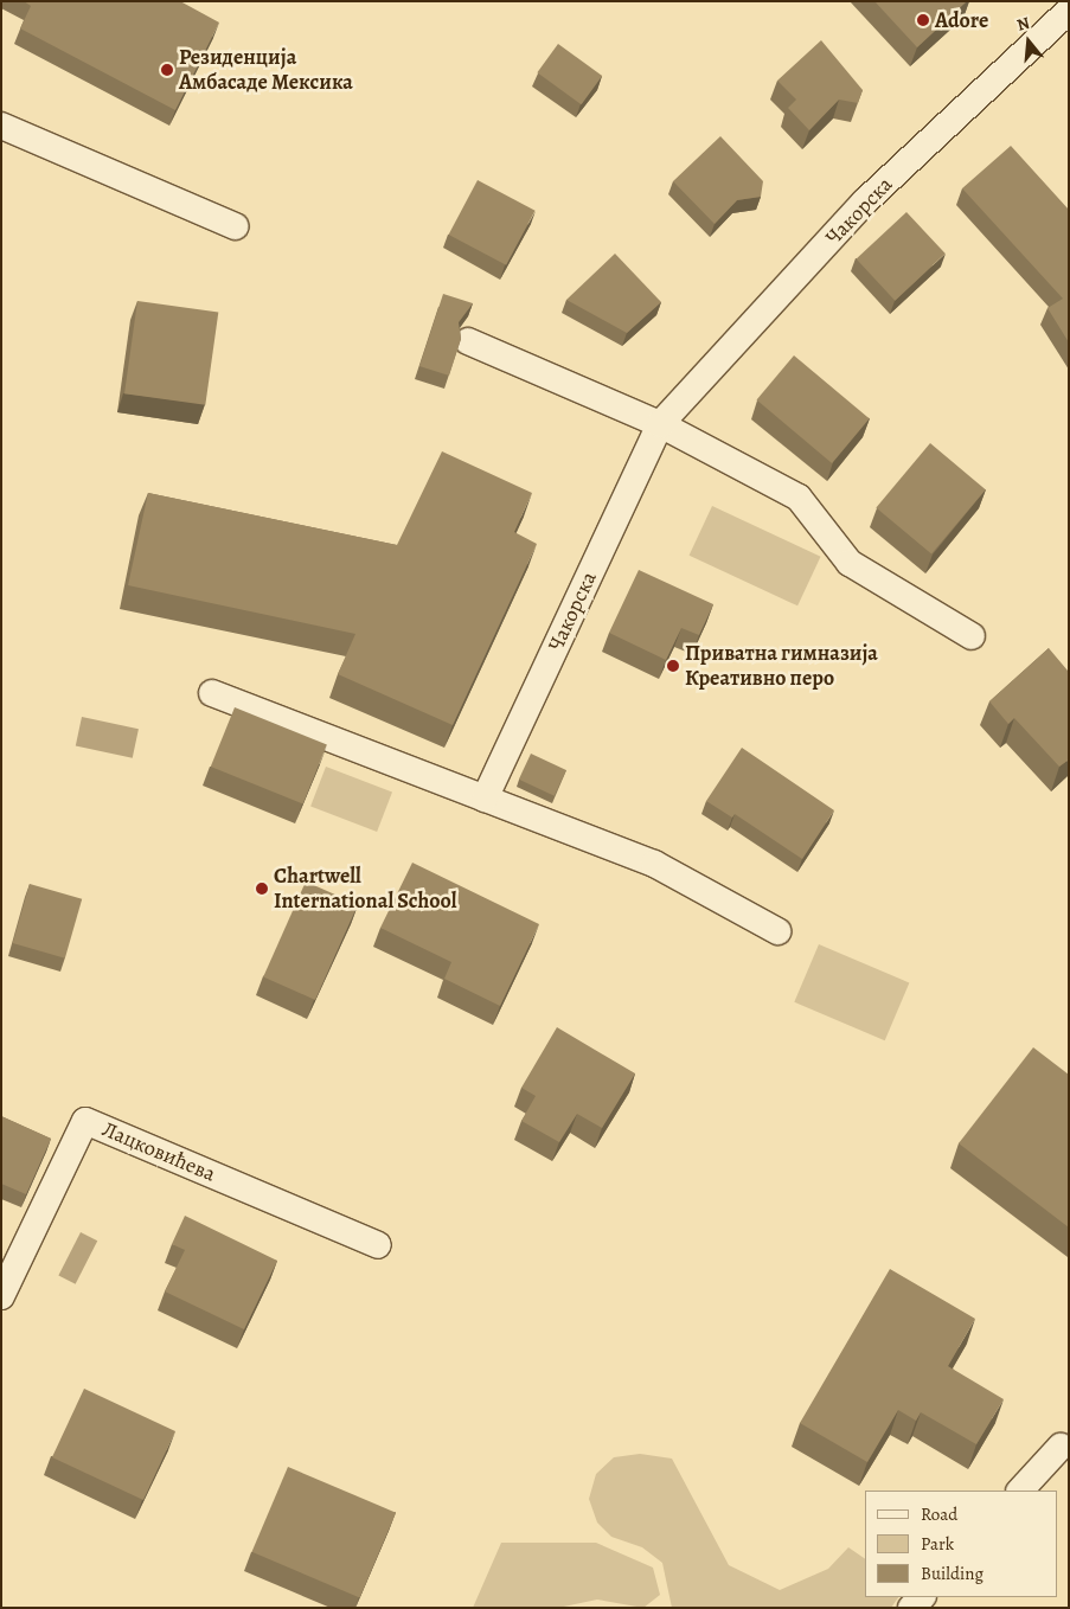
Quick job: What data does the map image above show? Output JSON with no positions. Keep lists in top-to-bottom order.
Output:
{
  "streets": {
    "street": ["Чакорска", "Лацковићева"]
  },
  "places": [
    "Adore",
    "Резиденција Амбасаде Мексика",
    "Приватна гимназија Креативно перо",
    "Chartwell International School"
  ],
  "legend": ["Road", "Park", "Building"],
  "north": "top"
}
